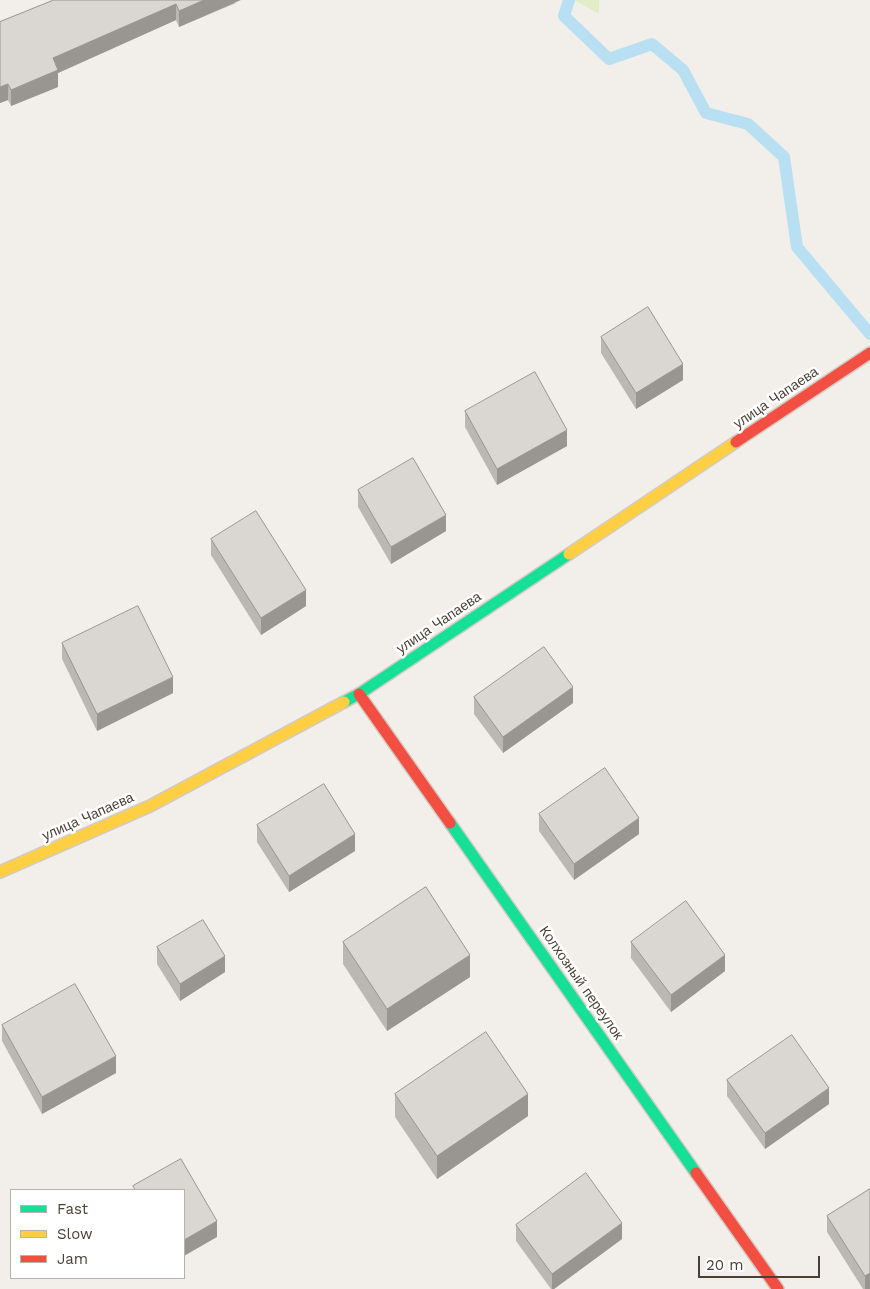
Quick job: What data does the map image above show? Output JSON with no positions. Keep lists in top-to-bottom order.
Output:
{
  "streets": {
    "street": ["улица Чапаева", "Колхозный переулок"]
  },
  "crossings": [
    ["улица Чапаева", "Колхозный переулок"]
  ],
  "legend": ["Fast", "Slow", "Jam"],
  "scale_bar": "20 m"
}
